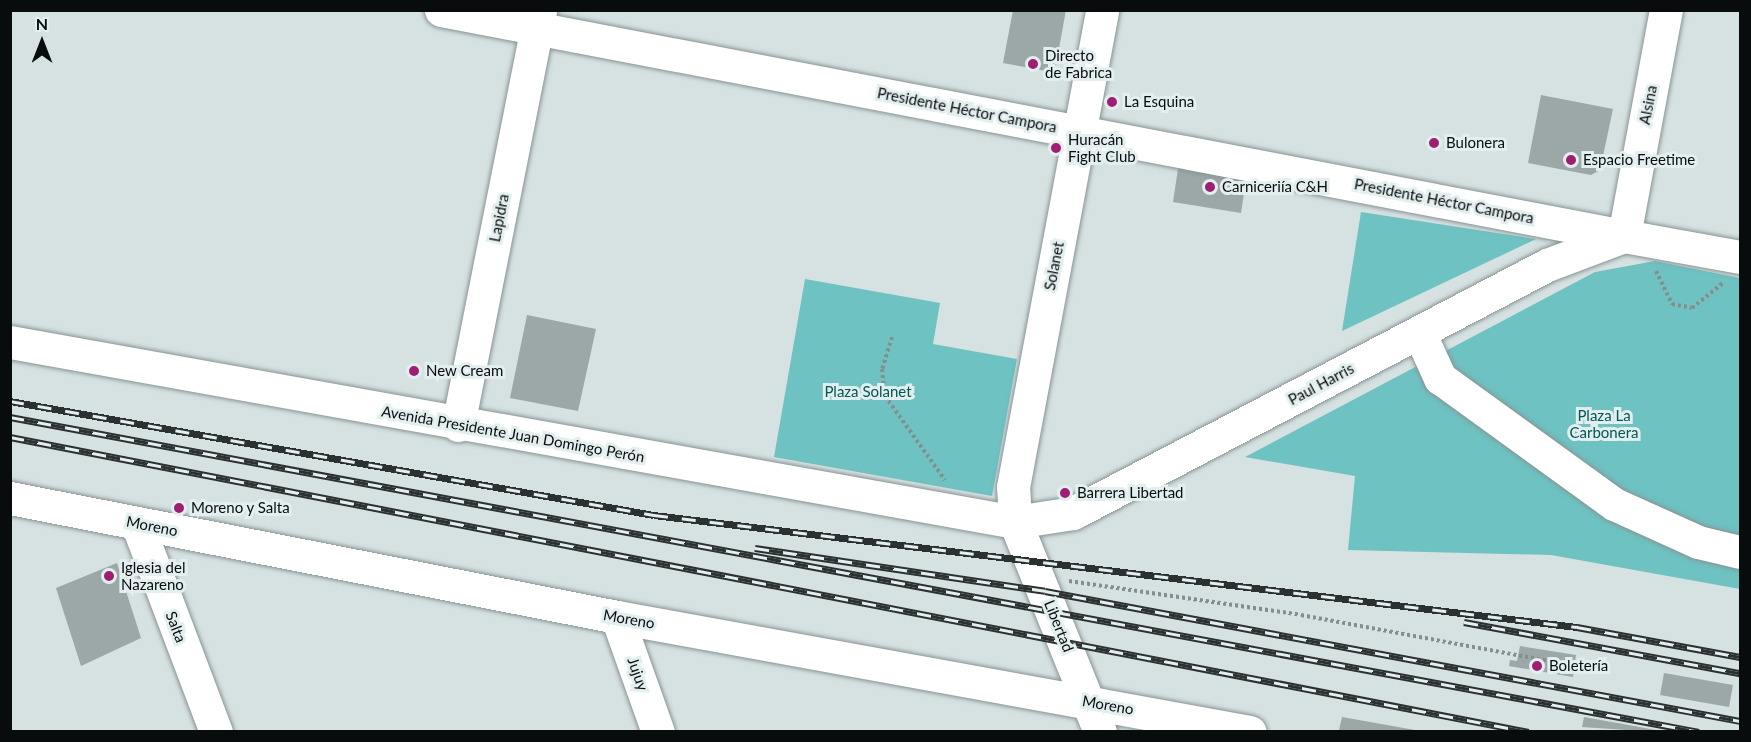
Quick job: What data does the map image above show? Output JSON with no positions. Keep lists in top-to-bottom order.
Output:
{
  "streets": {
    "street": [
      "Alsina",
      "Presidente Héctor Campora",
      "Lapidra",
      "Solanet",
      "Paul Harris",
      "Avenida Presidente Juan Domingo Perón",
      "Moreno",
      "Libertad",
      "Salta",
      "Jujuy"
    ]
  },
  "crossings": [
    ["Alsina", "Presidente Héctor Campora"],
    ["Alsina", "Paul Harris"],
    ["Presidente Héctor Campora", "Lapidra"],
    ["Presidente Héctor Campora", "Solanet"],
    ["Presidente Héctor Campora", "Paul Harris"],
    ["Lapidra", "Avenida Presidente Juan Domingo Perón"],
    ["Solanet", "Paul Harris"],
    ["Solanet", "Avenida Presidente Juan Domingo Perón"],
    ["Solanet", "Libertad"],
    ["Paul Harris", "Avenida Presidente Juan Domingo Perón"],
    ["Paul Harris", "Libertad"],
    ["Avenida Presidente Juan Domingo Perón", "Libertad"],
    ["Moreno", "Libertad"],
    ["Moreno", "Salta"],
    ["Moreno", "Jujuy"]
  ],
  "parks": ["Plaza Solanet", "Plaza La Carbonera"],
  "places": [
    "Directo de Fabrica",
    "La Esquina",
    "Bulonera",
    "Huracán Fight Club",
    "Espacio Freetime",
    "Carniceriía C&H",
    "New Cream",
    "Barrera Libertad",
    "Moreno y Salta",
    "Iglesia del Nazareno",
    "Boletería"
  ],
  "north": "top"
}
